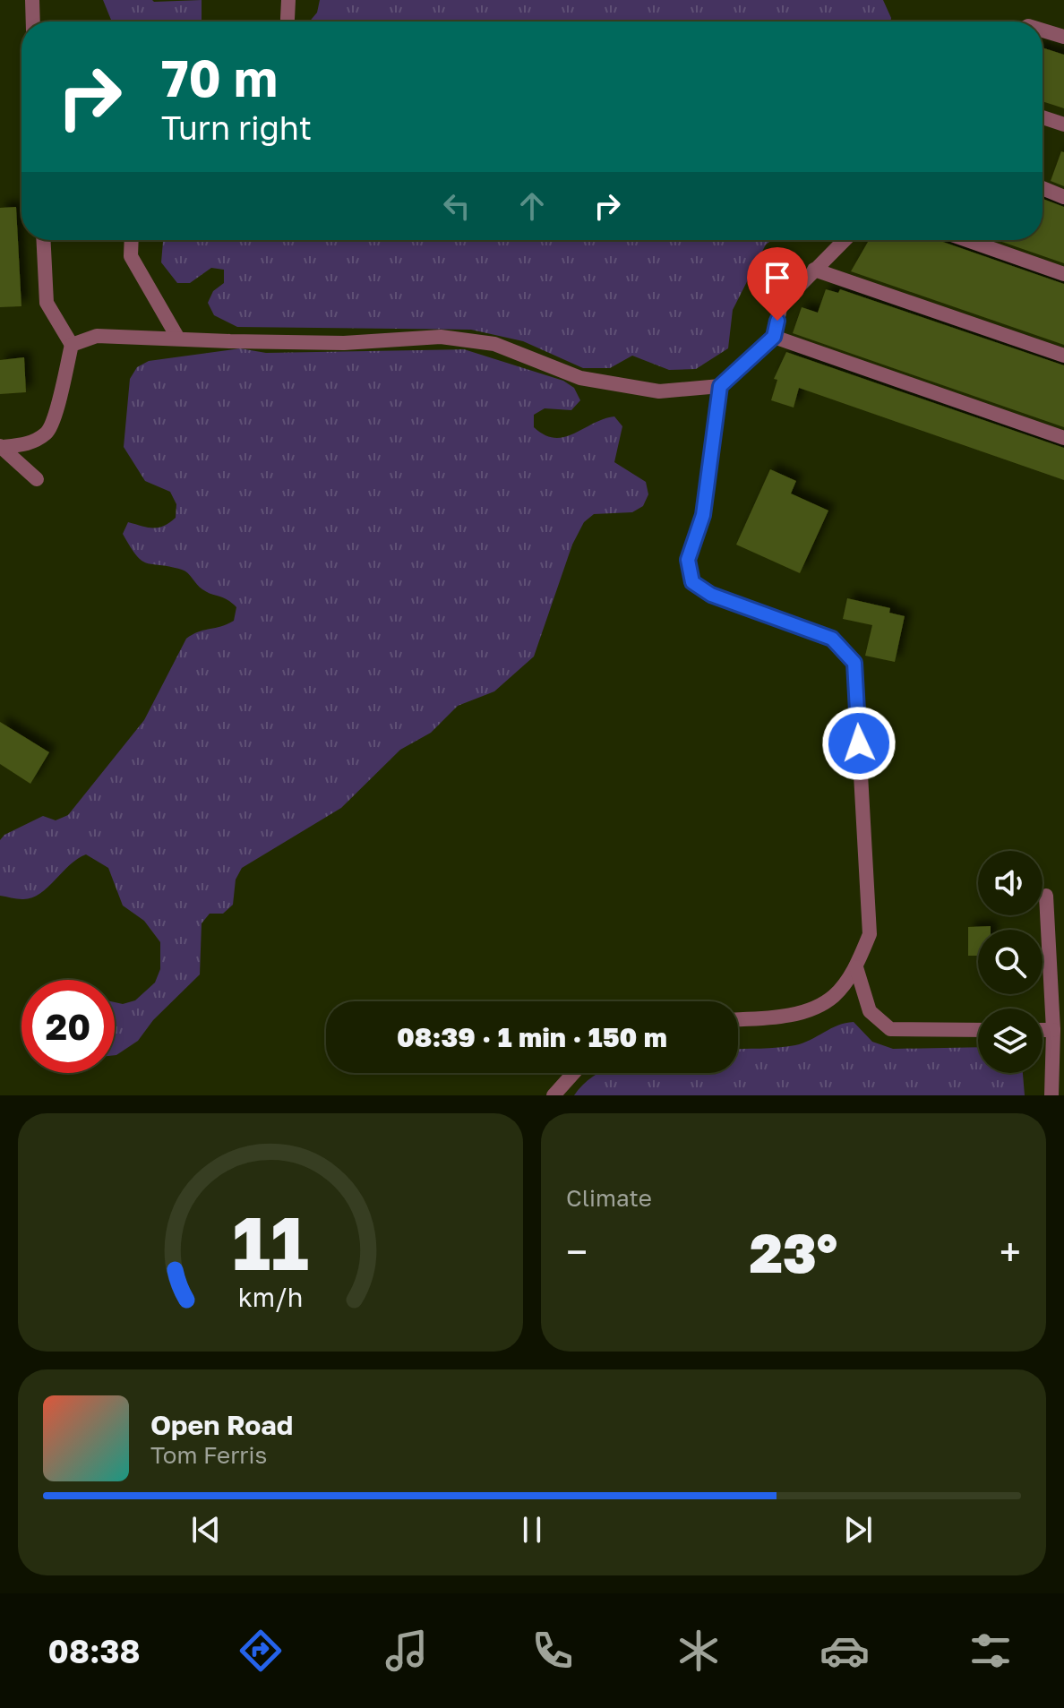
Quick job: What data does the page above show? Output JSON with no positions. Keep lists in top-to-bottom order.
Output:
{
  "page": {
    "turn": ["70 m", "Turn right"],
    "limit": "20",
    "trip": "08:39 · 1 min · 150 m",
    "tile": "Climate",
    "heat": ["−", "23°", "+"],
    "song": ["Open Road", "Tom Ferris"],
    "tabs": "08:38",
    "gauge": ["11", "km/h"]
  }
}
